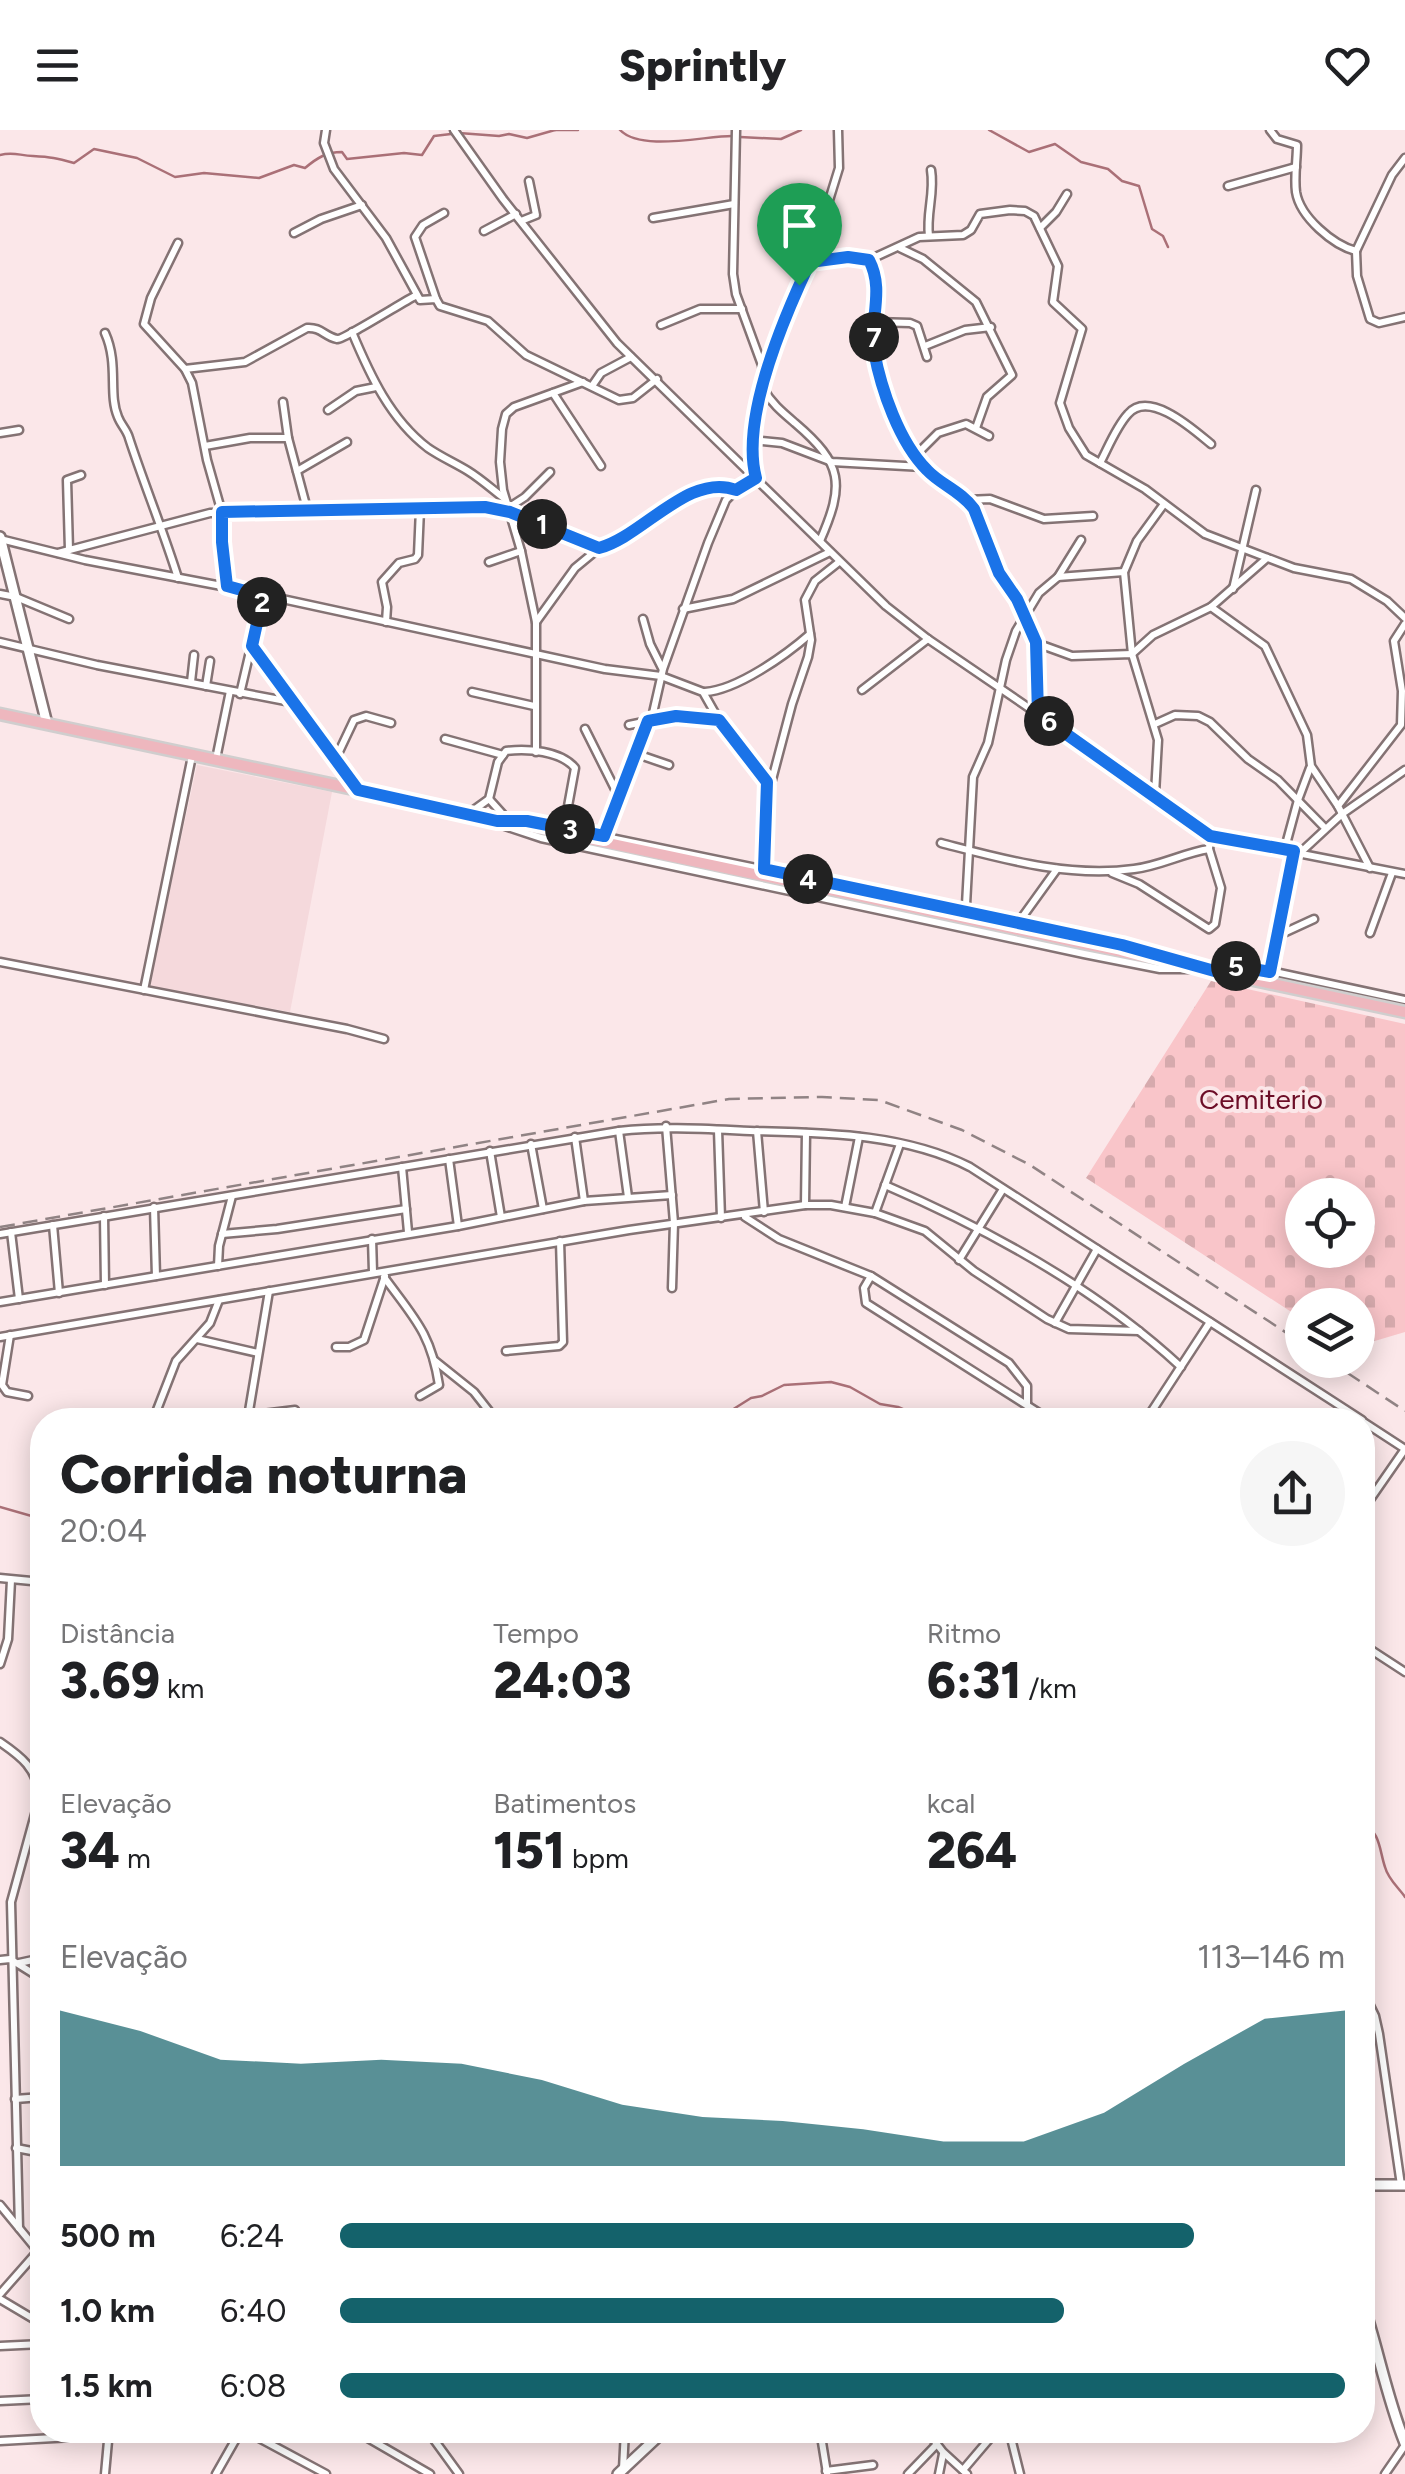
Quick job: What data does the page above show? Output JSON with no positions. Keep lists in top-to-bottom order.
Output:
{
  "parks": ["Cemiterio"],
  "page": {
    "header": "Sprintly",
    "pins": [
      "7",
      "1",
      "2",
      "6",
      "3",
      "4",
      "5"
    ],
    "heading": ["Corrida noturna", "20:04"],
    "stats": [
      ["Distância", "3.69 km"],
      ["Tempo", "24:03"],
      ["Ritmo", "6:31 /km"],
      ["Elevação", "34 m"],
      ["Batimentos", "151 bpm"],
      ["kcal", "264"]
    ],
    "chart": ["Elevação", "113–146 m"],
    "list": [
      {
        "name": "500 m",
        "note": "6:24"
      },
      {
        "name": "1.0 km",
        "note": "6:40"
      },
      {
        "name": "1.5 km",
        "note": "6:08"
      }
    ]
  }
}
